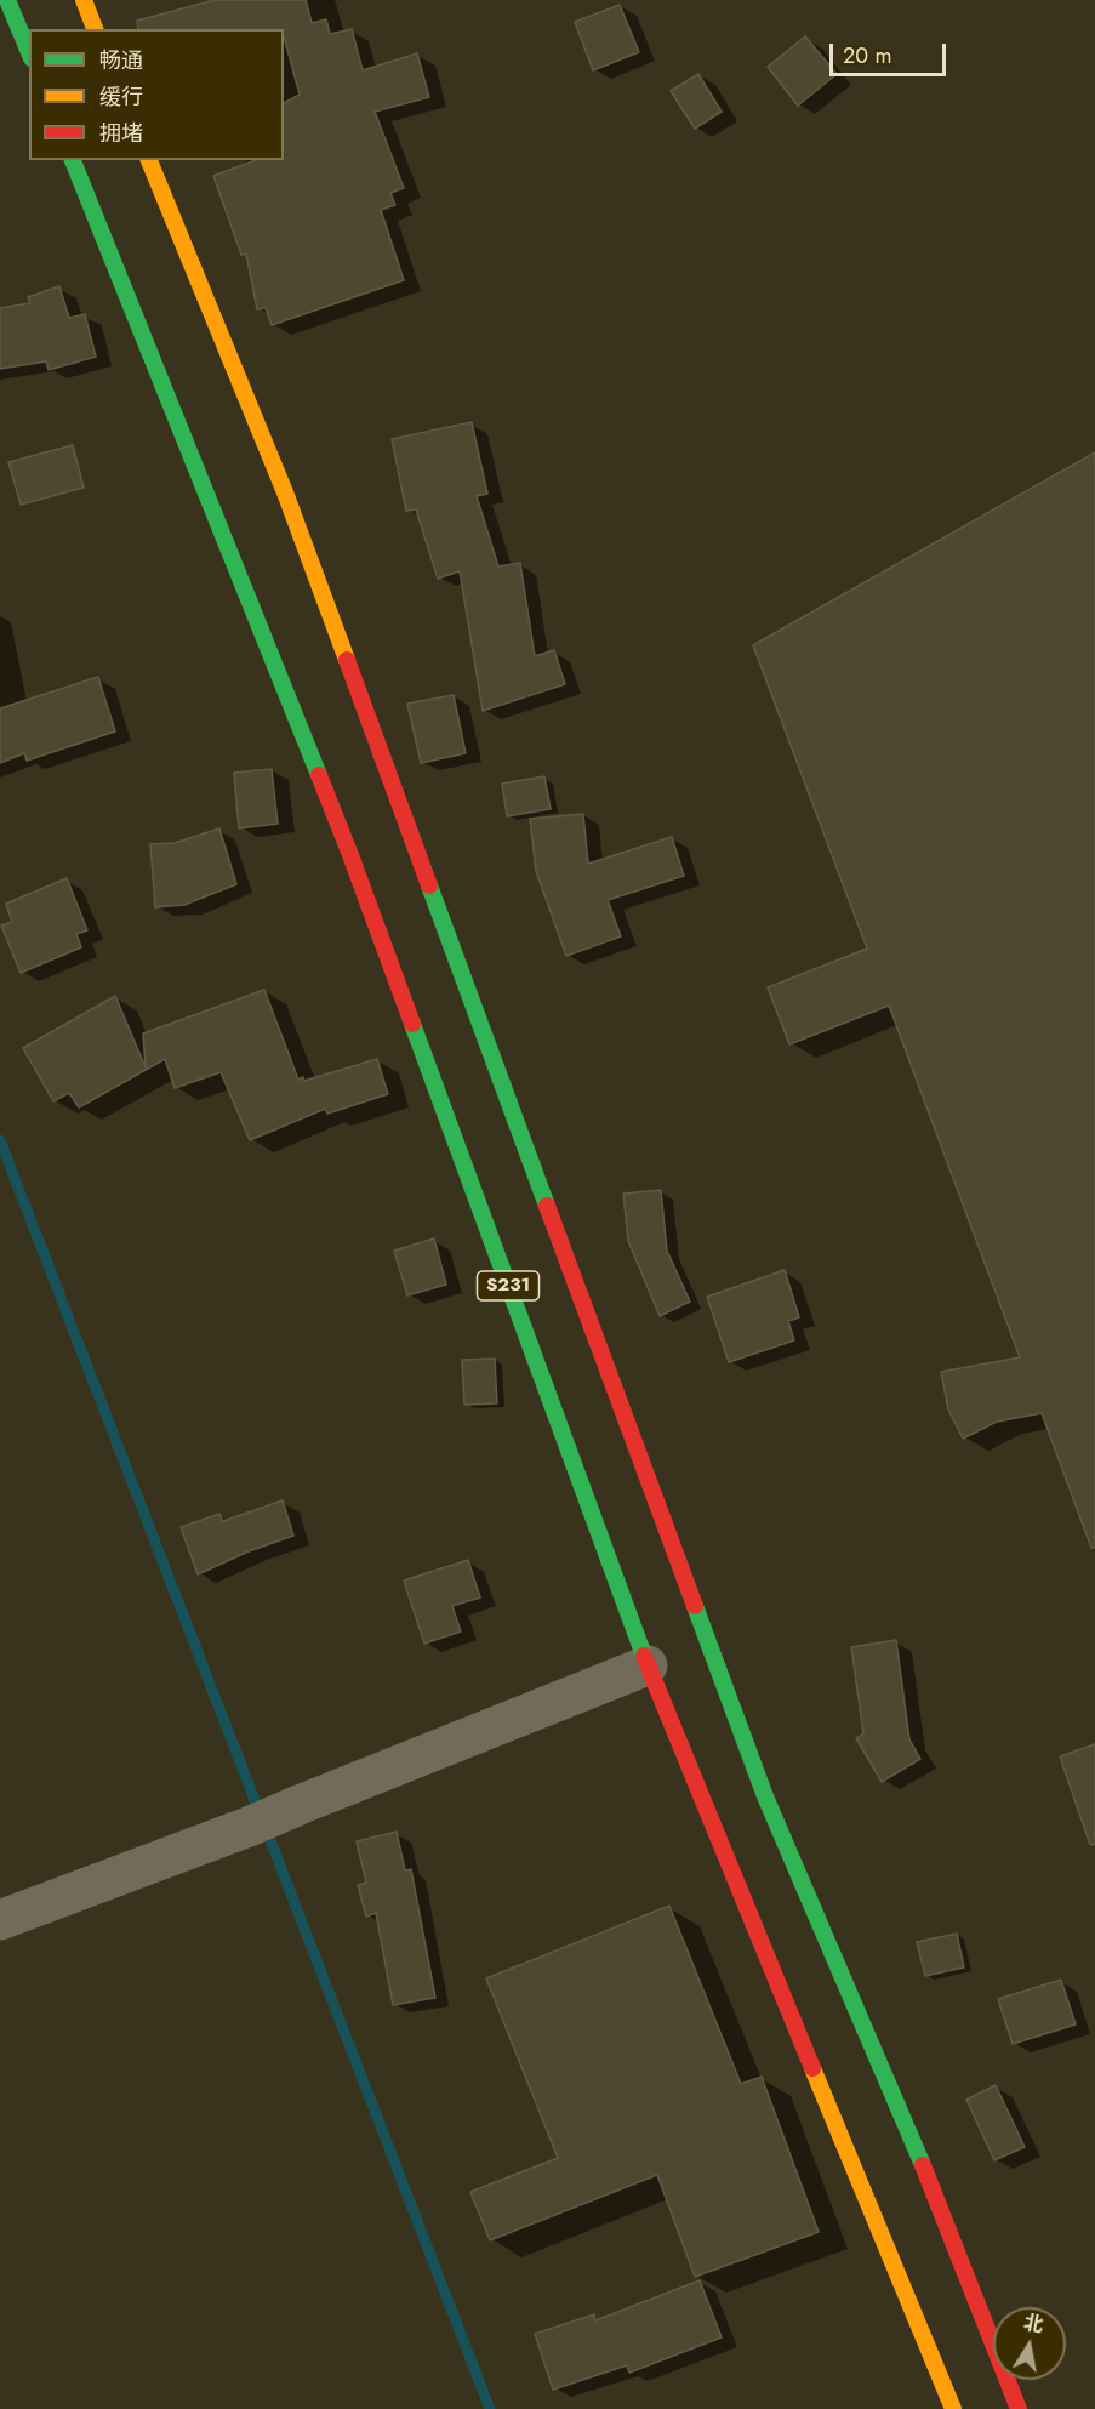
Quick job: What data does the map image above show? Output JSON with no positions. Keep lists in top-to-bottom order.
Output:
{
  "streets": {
    "main road": ["S231"]
  },
  "legend": ["畅通", "缓行", "拥堵"],
  "scale_bar": "20 m",
  "north": "top"
}
